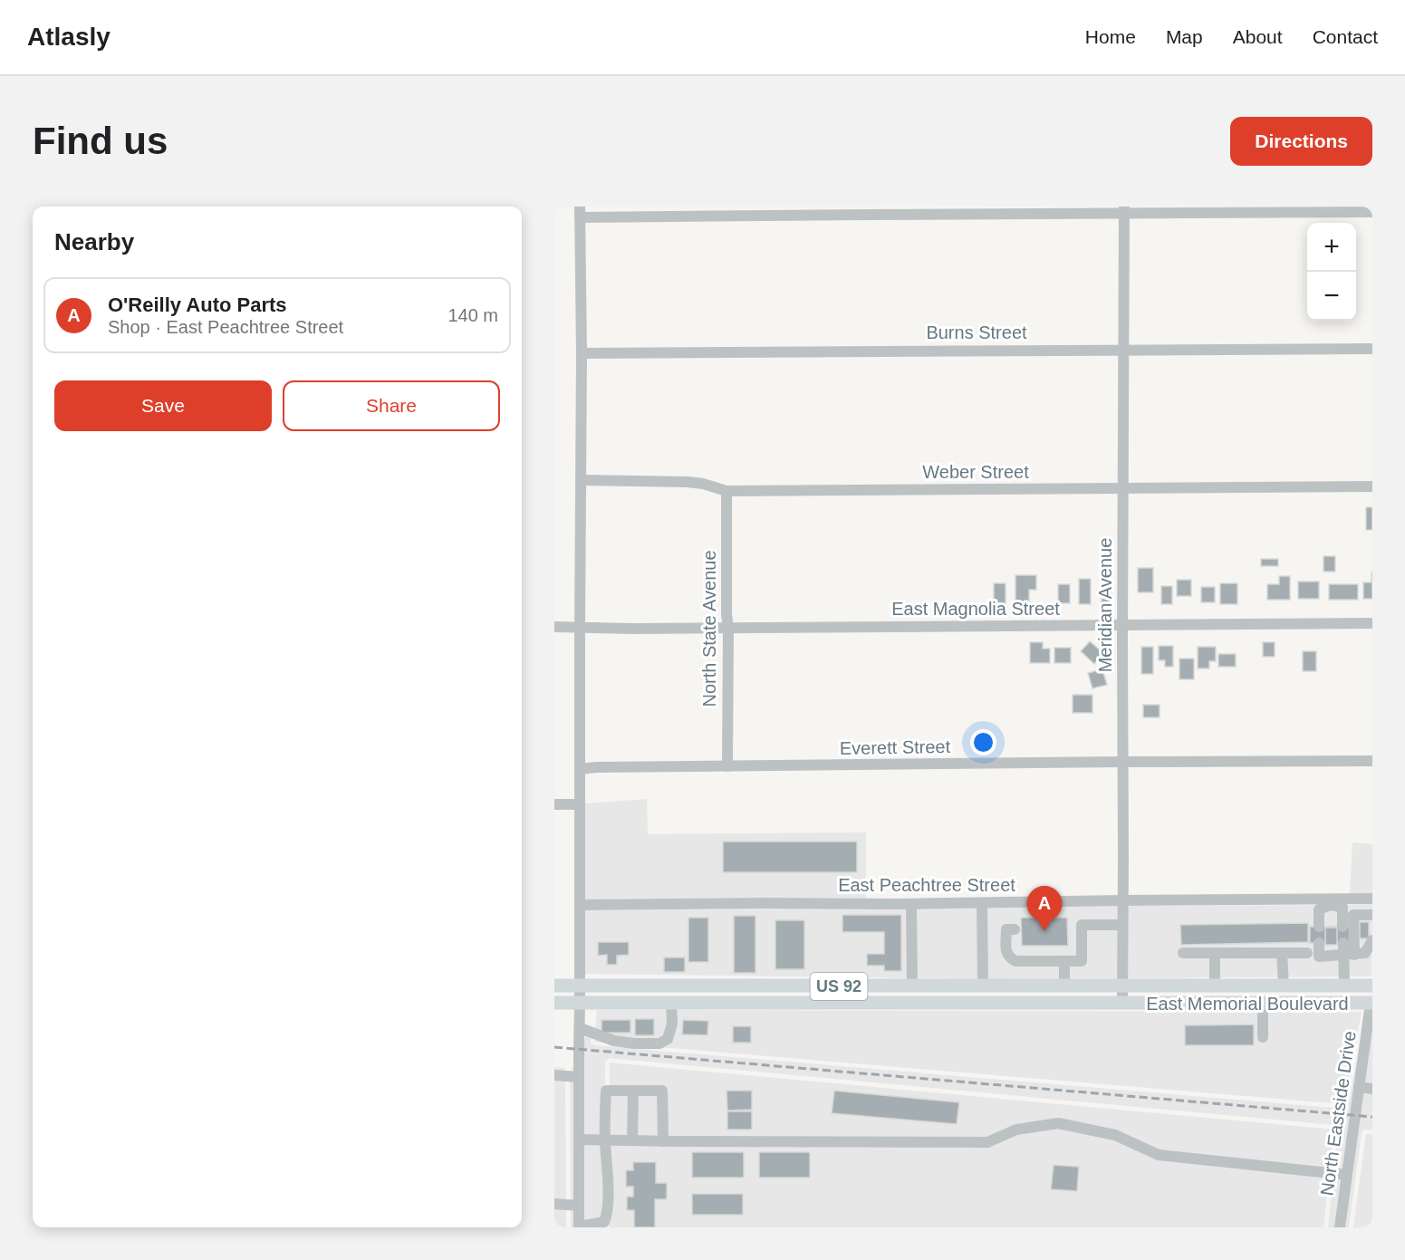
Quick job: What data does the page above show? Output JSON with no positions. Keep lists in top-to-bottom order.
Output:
{
  "streets": {
    "main road": ["US 92", "East Memorial Boulevard"],
    "street": [
      "Burns Street",
      "Weber Street",
      "Meridian Avenue",
      "East Magnolia Street",
      "North State Avenue",
      "Everett Street",
      "East Peachtree Street",
      "North Eastside Drive"
    ]
  },
  "crossings": [
    ["Burns Street", "Meridian Avenue"],
    ["Weber Street", "Meridian Avenue"],
    ["Weber Street", "North State Avenue"],
    ["Meridian Avenue", "East Magnolia Street"],
    ["Meridian Avenue", "Everett Street"],
    ["Meridian Avenue", "East Peachtree Street"],
    ["Meridian Avenue", "US 92"],
    ["Meridian Avenue", "East Memorial Boulevard"],
    ["East Magnolia Street", "North State Avenue"],
    ["North State Avenue", "Everett Street"],
    ["US 92", "East Memorial Boulevard"],
    ["East Memorial Boulevard", "North Eastside Drive"]
  ],
  "page": {
    "header": "Atlasly",
    "nav": [
      "Home",
      "Map",
      "About",
      "Contact"
    ],
    "buttons": [
      "Directions",
      ["Save", "Share"]
    ],
    "title": "Find us",
    "heading": "Nearby",
    "map_buttons": ["+", "−"],
    "list": [
      {
        "mark": "A",
        "name": "O'Reilly Auto Parts",
        "note": "Shop · East Peachtree Street",
        "value": "140 m"
      }
    ],
    "pins": "A"
  }
}
